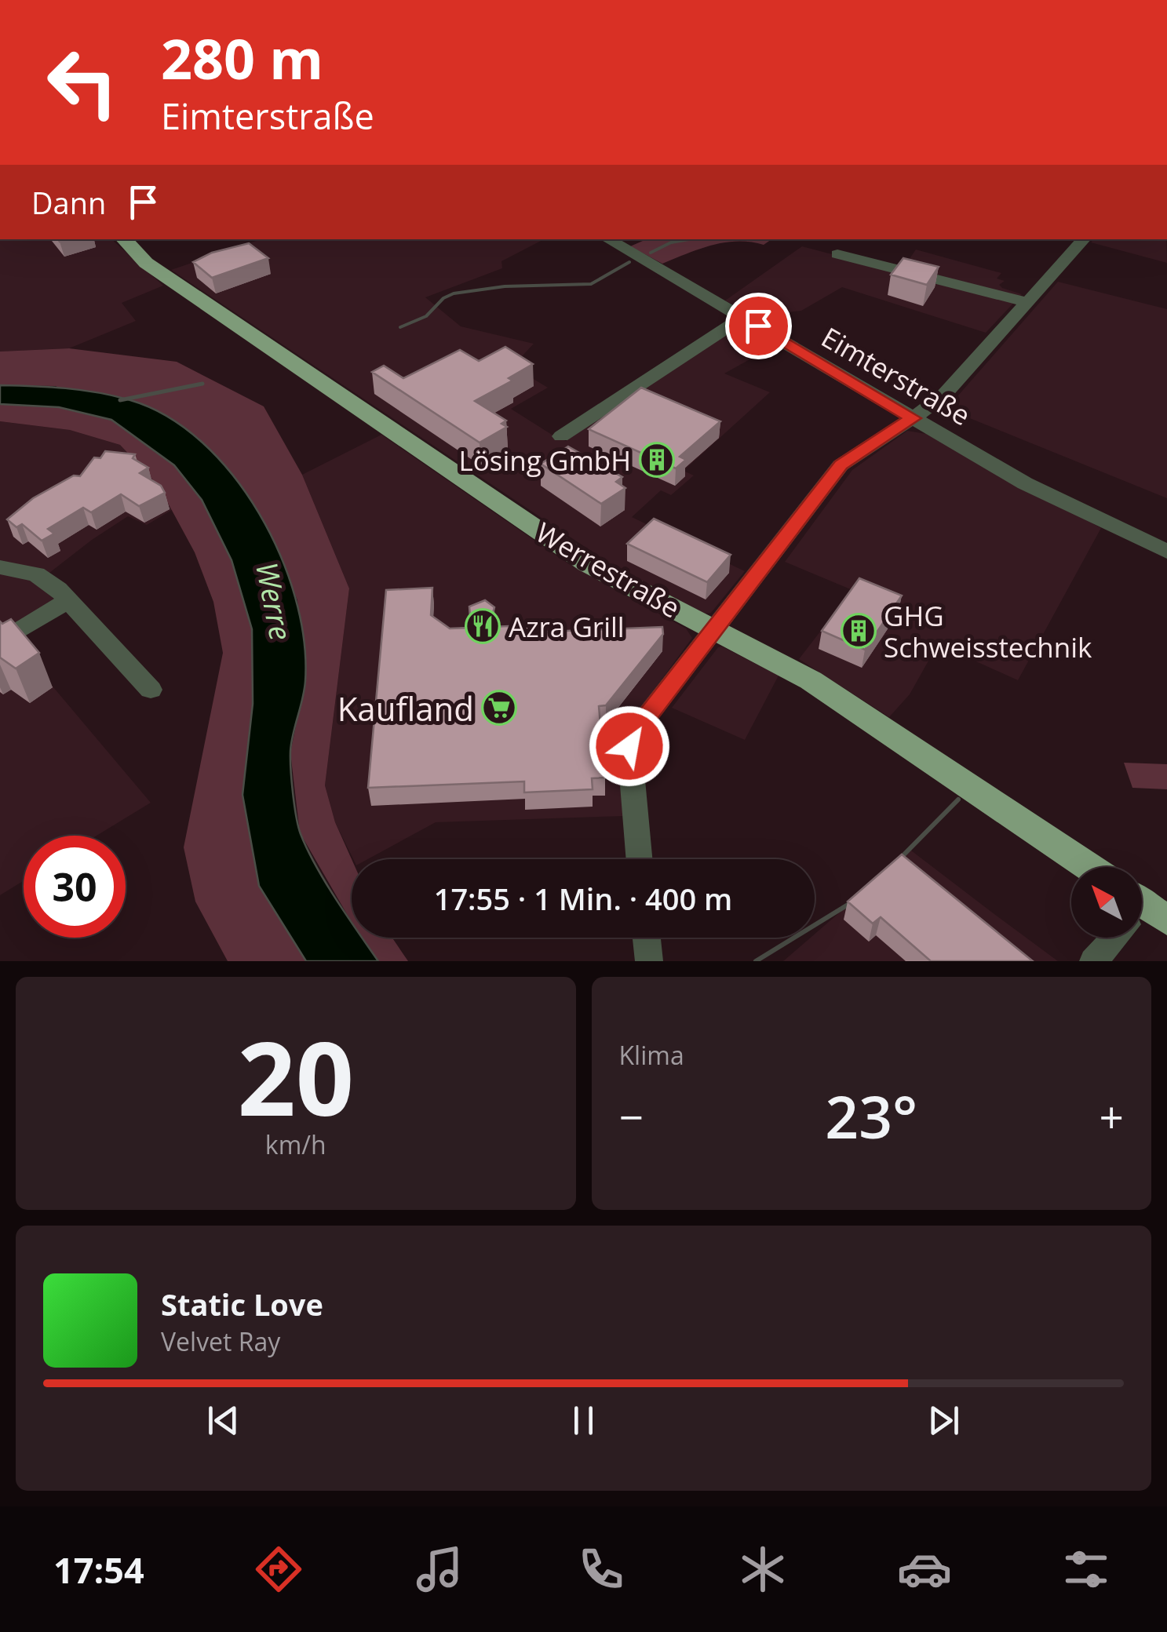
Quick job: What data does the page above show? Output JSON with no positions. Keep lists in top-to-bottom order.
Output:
{
  "streets": {
    "main road": ["Werrestraße"],
    "street": ["Eimterstraße"]
  },
  "water": ["Werre"],
  "places": {
    "building": ["Lösing GmbH", "GHG Schweisstechnik"],
    "restaurant": ["Azra Grill"],
    "supermarket": ["Kaufland"]
  },
  "north": "top left",
  "page": {
    "turn": ["280 m", "Eimterstraße"],
    "then": "Dann",
    "limit": "30",
    "trip": "17:55 · 1 Min. · 400 m",
    "tile": [
      ["20", "km/h"],
      "Klima"
    ],
    "heat": ["−", "23°", "+"],
    "song": ["Static Love", "Velvet Ray"],
    "tabs": "17:54"
  }
}
